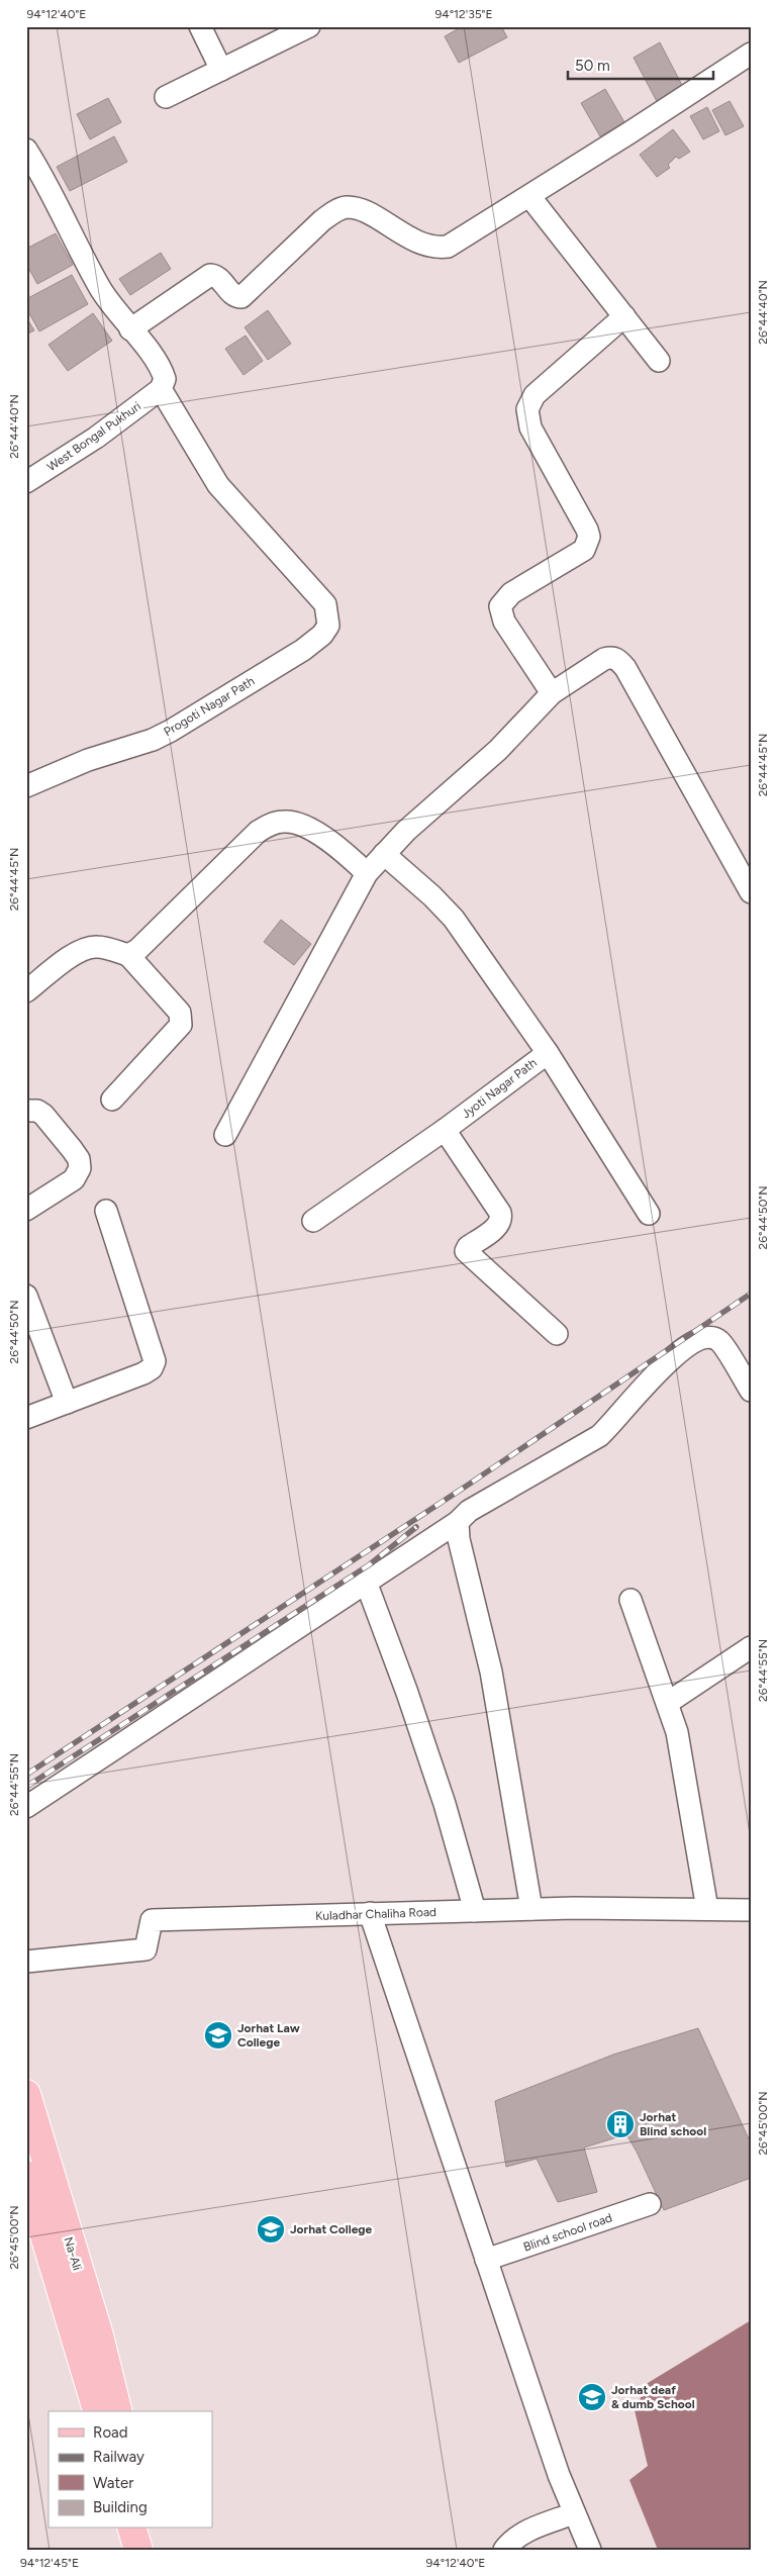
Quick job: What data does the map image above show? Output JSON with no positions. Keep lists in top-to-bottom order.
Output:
{
  "streets": {
    "main road": ["Na-Ali"],
    "street": [
      "West Bongal Pukhuri",
      "Progoti Nagar Path",
      "Jyoti Nagar Path",
      "Kuladhar Chaliha Road",
      "Blind school road"
    ]
  },
  "crossings": [
    ["West Bongal Pukhuri", "Progoti Nagar Path"]
  ],
  "places": {
    "school or university": ["Jorhat Law College", "Jorhat College", "Jorhat deaf & dumb School"],
    "building": ["Jorhat Blind school"]
  },
  "legend": [
    "Road",
    "Railway",
    "Water",
    "Building"
  ],
  "scale_bar": "50 m",
  "coordinates": [
    "94°12'40\"E",
    "94°12'35\"E",
    "26°44'40\"N",
    "26°44'45\"N",
    "26°44'50\"N",
    "26°44'55\"N",
    "26°45'00\"N",
    "94°12'45\"E"
  ]
}
